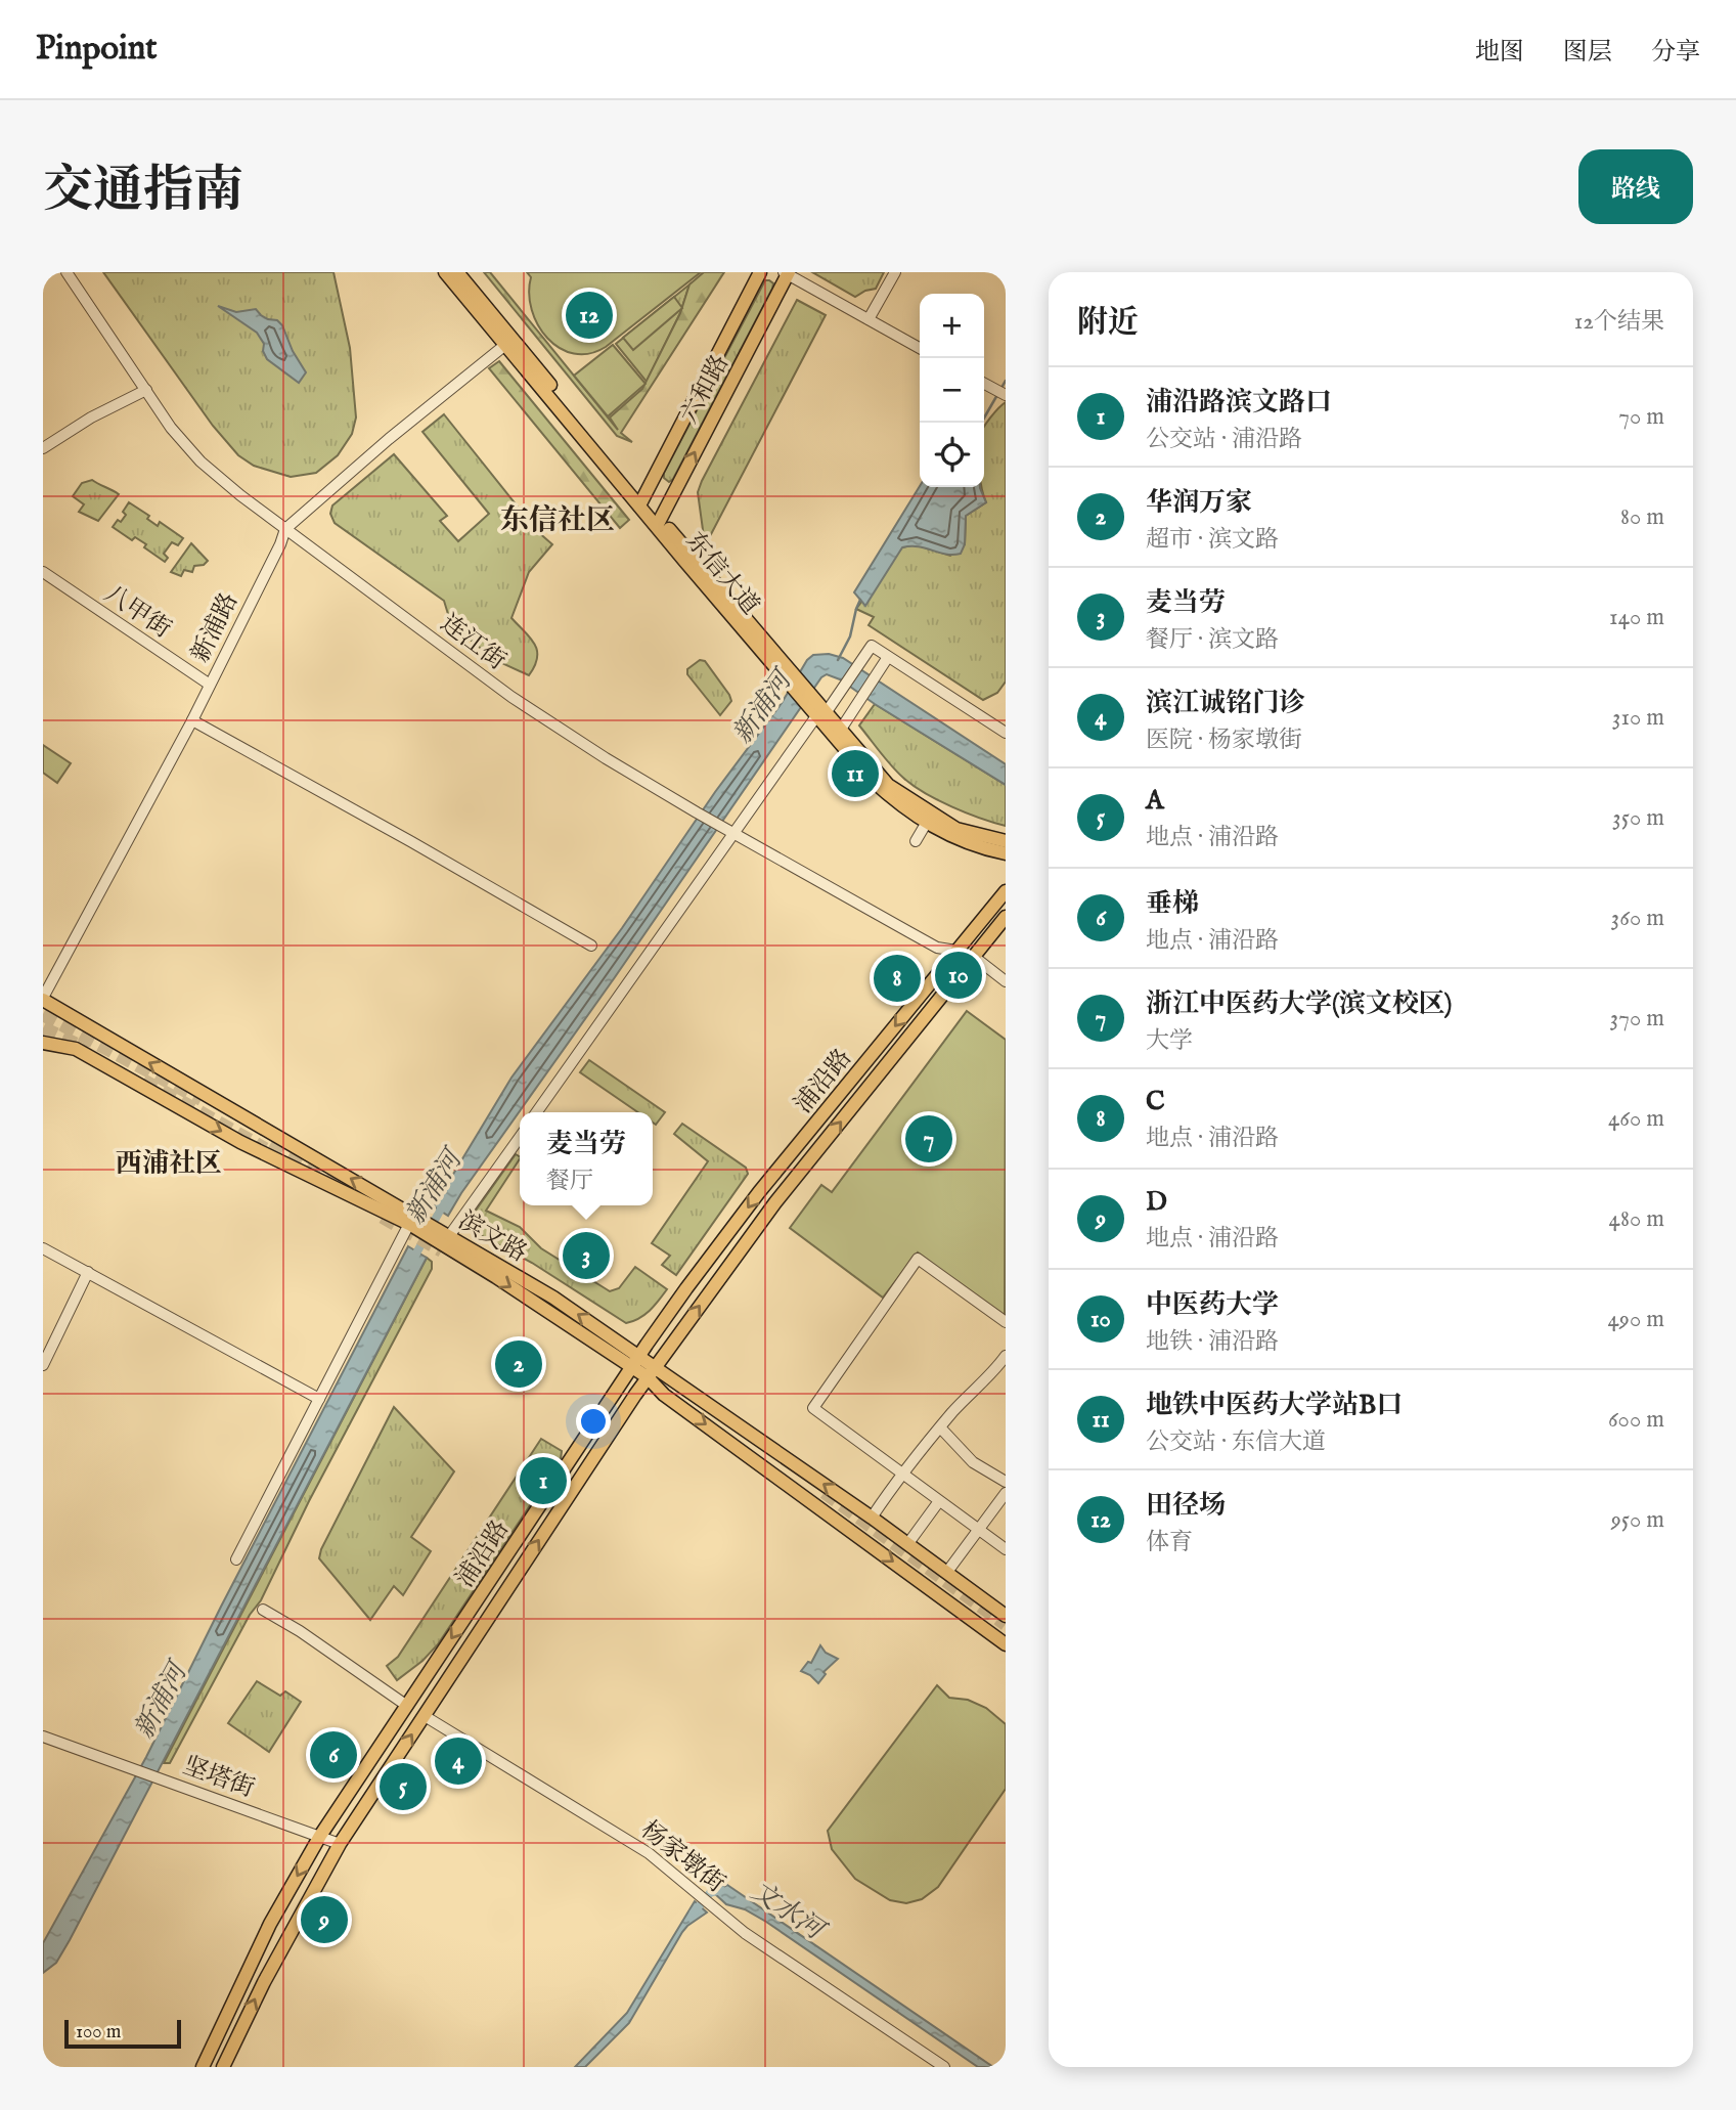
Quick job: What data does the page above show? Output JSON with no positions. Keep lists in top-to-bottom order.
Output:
{
  "streets": {
    "main road": [
      "六和路",
      "东信大道",
      "浦沿路",
      "滨文路"
    ],
    "street": [
      "八甲街",
      "新浦路",
      "连江街",
      "坚塔街",
      "杨家墩街"
    ]
  },
  "crossings": [
    ["六和路", "东信大道"],
    ["东信大道", "新浦路"],
    ["八甲街", "新浦路"],
    ["新浦路", "连江街"],
    ["新浦路", "滨文路"],
    ["连江街", "浦沿路"],
    ["浦沿路", "滨文路"],
    ["浦沿路", "坚塔街"],
    ["浦沿路", "杨家墩街"]
  ],
  "districts": ["东信社区", "西浦社区"],
  "water": ["新浦河", "文水河"],
  "scale_bar": "100 m",
  "page": {
    "header": "Pinpoint",
    "nav": ["地图", "图层", "分享"],
    "title": "交通指南",
    "buttons": "路线",
    "heading": ["附近", "12个结果"],
    "pins": [
      "12",
      "11",
      "10",
      "8",
      "7",
      "3",
      "2",
      "1",
      "6",
      "4",
      "5",
      "9"
    ],
    "map_buttons": ["+", "−"],
    "list": [
      {
        "mark": "1",
        "name": "浦沿路滨文路口",
        "note": "公交站 · 浦沿路",
        "value": "70 m"
      },
      {
        "mark": "2",
        "name": "华润万家",
        "note": "超市 · 滨文路",
        "value": "80 m"
      },
      {
        "mark": "3",
        "name": "麦当劳",
        "note": "餐厅 · 滨文路",
        "value": "140 m"
      },
      {
        "mark": "4",
        "name": "滨江诚铭门诊",
        "note": "医院 · 杨家墩街",
        "value": "310 m"
      },
      {
        "mark": "5",
        "name": "A",
        "note": "地点 · 浦沿路",
        "value": "350 m"
      },
      {
        "mark": "6",
        "name": "垂梯",
        "note": "地点 · 浦沿路",
        "value": "360 m"
      },
      {
        "mark": "7",
        "name": "浙江中医药大学(滨文校区)",
        "note": "大学",
        "value": "370 m"
      },
      {
        "mark": "8",
        "name": "C",
        "note": "地点 · 浦沿路",
        "value": "460 m"
      },
      {
        "mark": "9",
        "name": "D",
        "note": "地点 · 浦沿路",
        "value": "480 m"
      },
      {
        "mark": "10",
        "name": "中医药大学",
        "note": "地铁 · 浦沿路",
        "value": "490 m"
      },
      {
        "mark": "11",
        "name": "地铁中医药大学站B口",
        "note": "公交站 · 东信大道",
        "value": "600 m"
      },
      {
        "mark": "12",
        "name": "田径场",
        "note": "体育",
        "value": "950 m"
      }
    ],
    "popup": ["麦当劳", "餐厅"],
    "scale": "100 m"
  }
}
